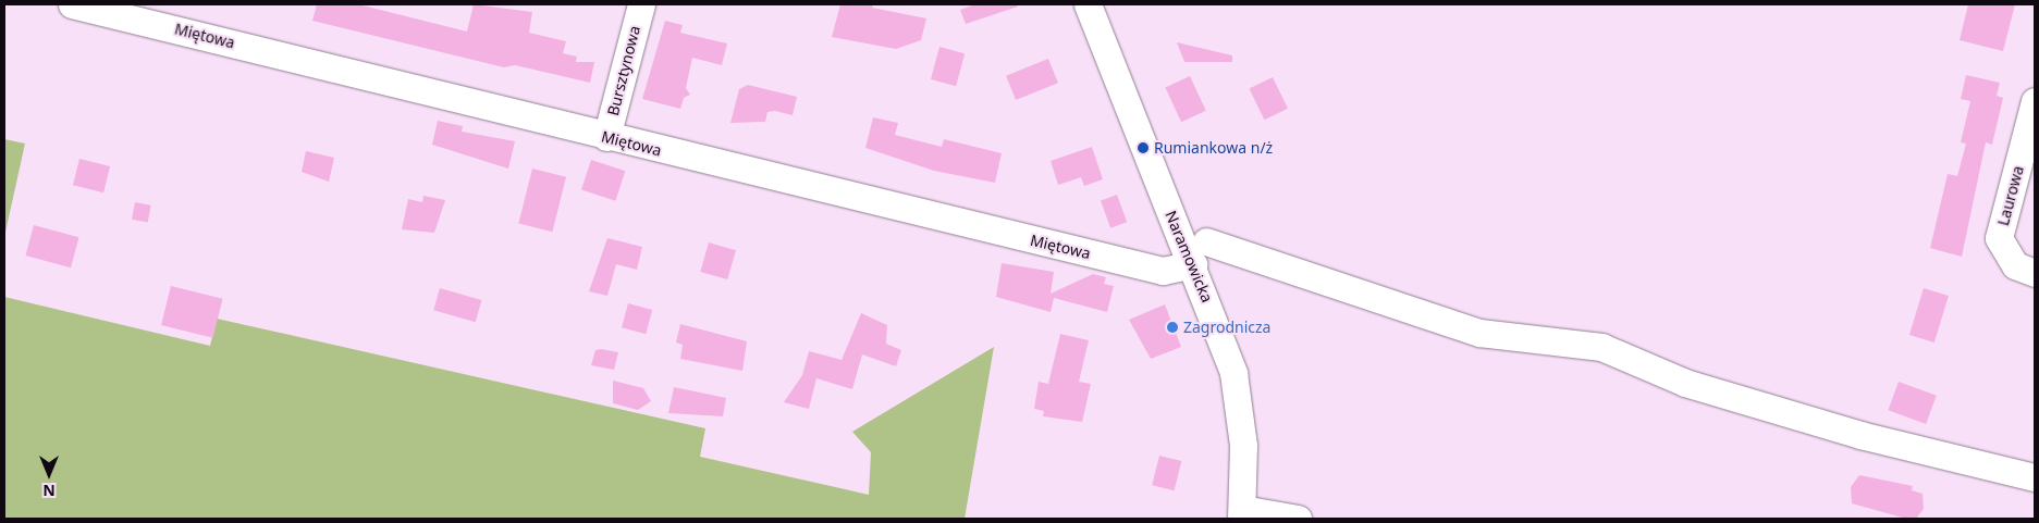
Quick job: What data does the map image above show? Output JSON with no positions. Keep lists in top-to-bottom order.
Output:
{
  "streets": {
    "street": [
      "Miętowa",
      "Bursztynowa",
      "Laurowa",
      "Naramowicka"
    ]
  },
  "crossings": [
    ["Miętowa", "Bursztynowa"],
    ["Miętowa", "Naramowicka"]
  ],
  "places": ["Rumiankowa n/ż", "Zagrodnicza"],
  "north": "bottom"
}
